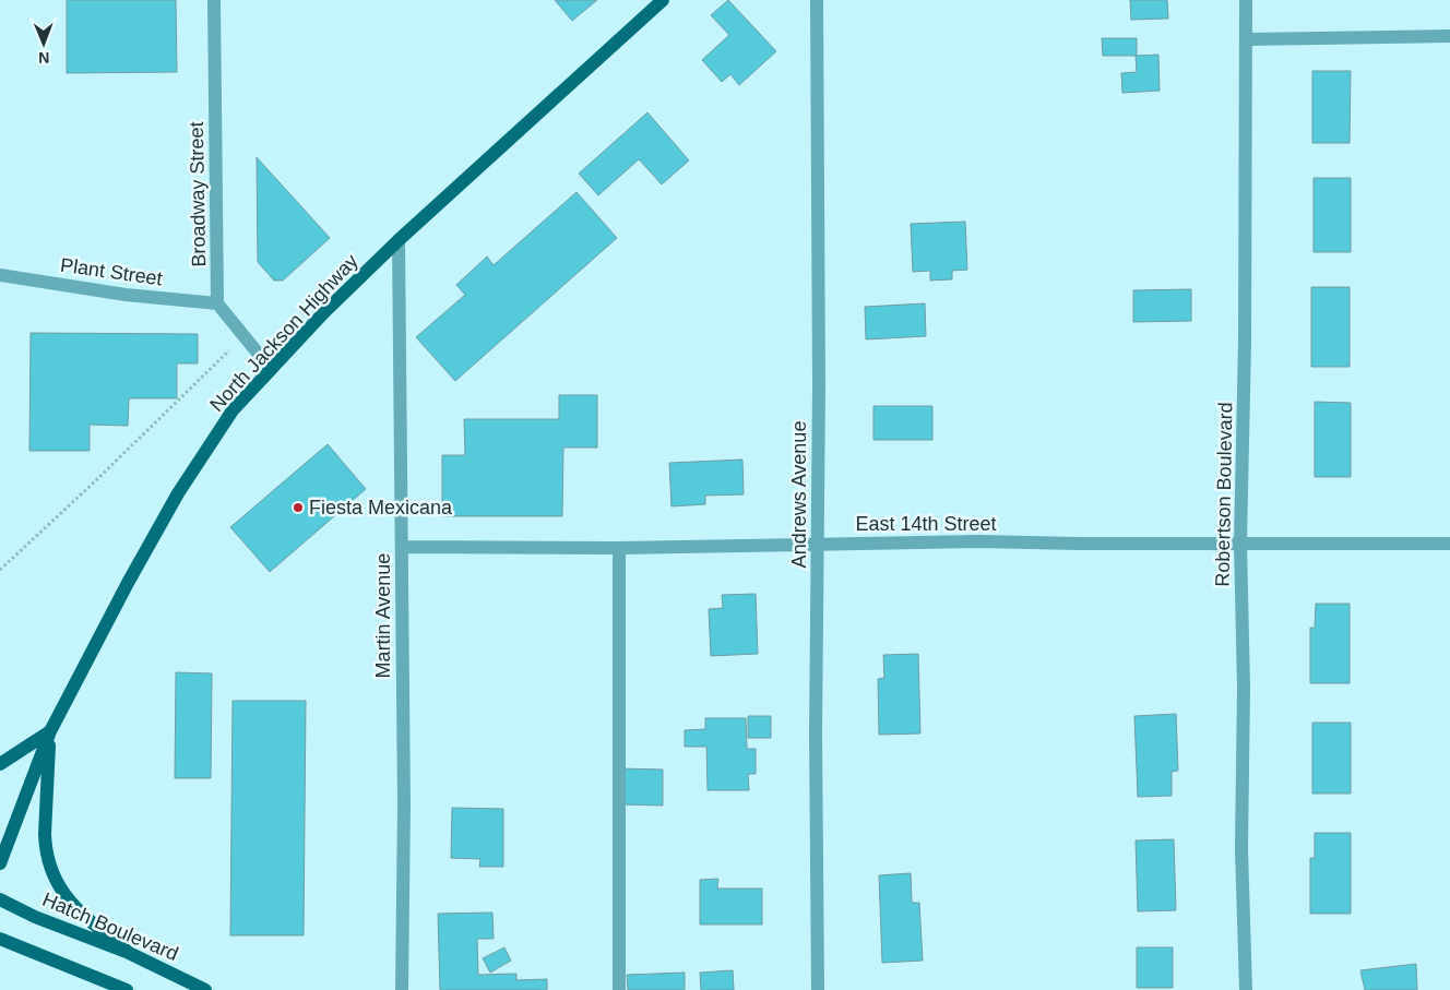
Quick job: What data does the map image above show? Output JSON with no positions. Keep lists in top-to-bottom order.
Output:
{
  "streets": {
    "main road": ["North Jackson Highway", "Hatch Boulevard"],
    "street": [
      "Broadway Street",
      "Plant Street",
      "Andrews Avenue",
      "Robertson Boulevard",
      "East 14th Street",
      "Martin Avenue"
    ]
  },
  "crossings": [
    ["Broadway Street", "Plant Street"],
    ["North Jackson Highway", "Martin Avenue"],
    ["Andrews Avenue", "East 14th Street"],
    ["Robertson Boulevard", "East 14th Street"],
    ["East 14th Street", "Martin Avenue"]
  ],
  "places": ["Fiesta Mexicana"],
  "north": "bottom"
}
